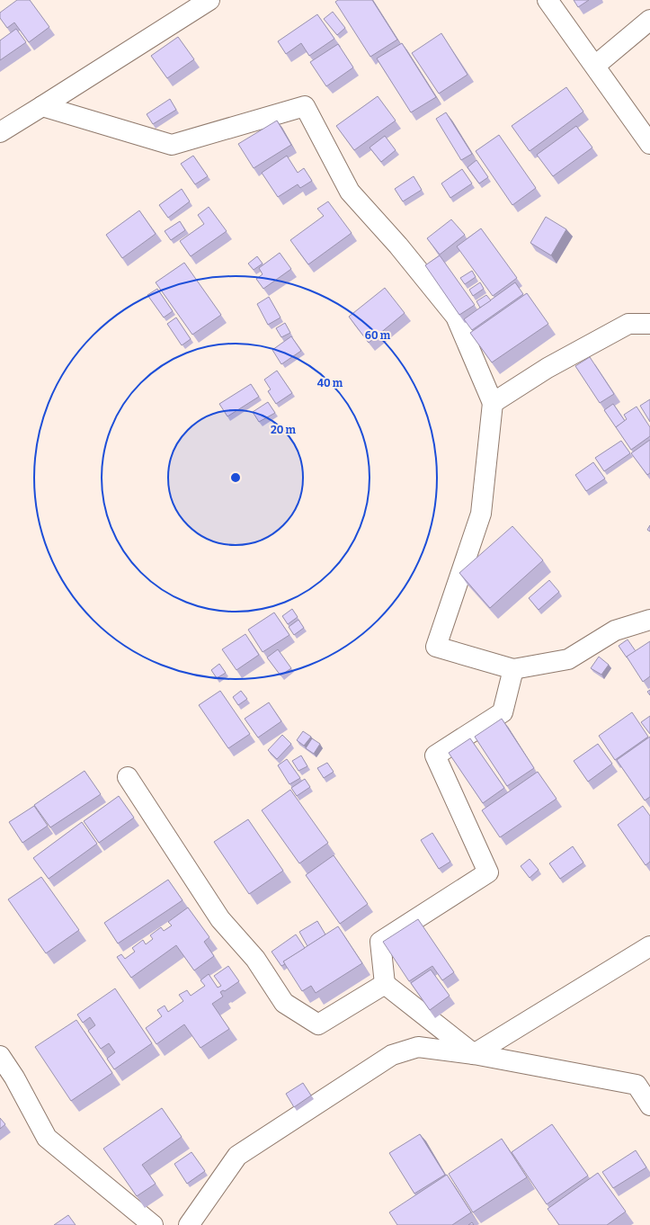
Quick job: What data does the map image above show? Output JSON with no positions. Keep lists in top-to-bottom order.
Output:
{
  "rings": ["60 m", "40 m", "20 m"]
}
